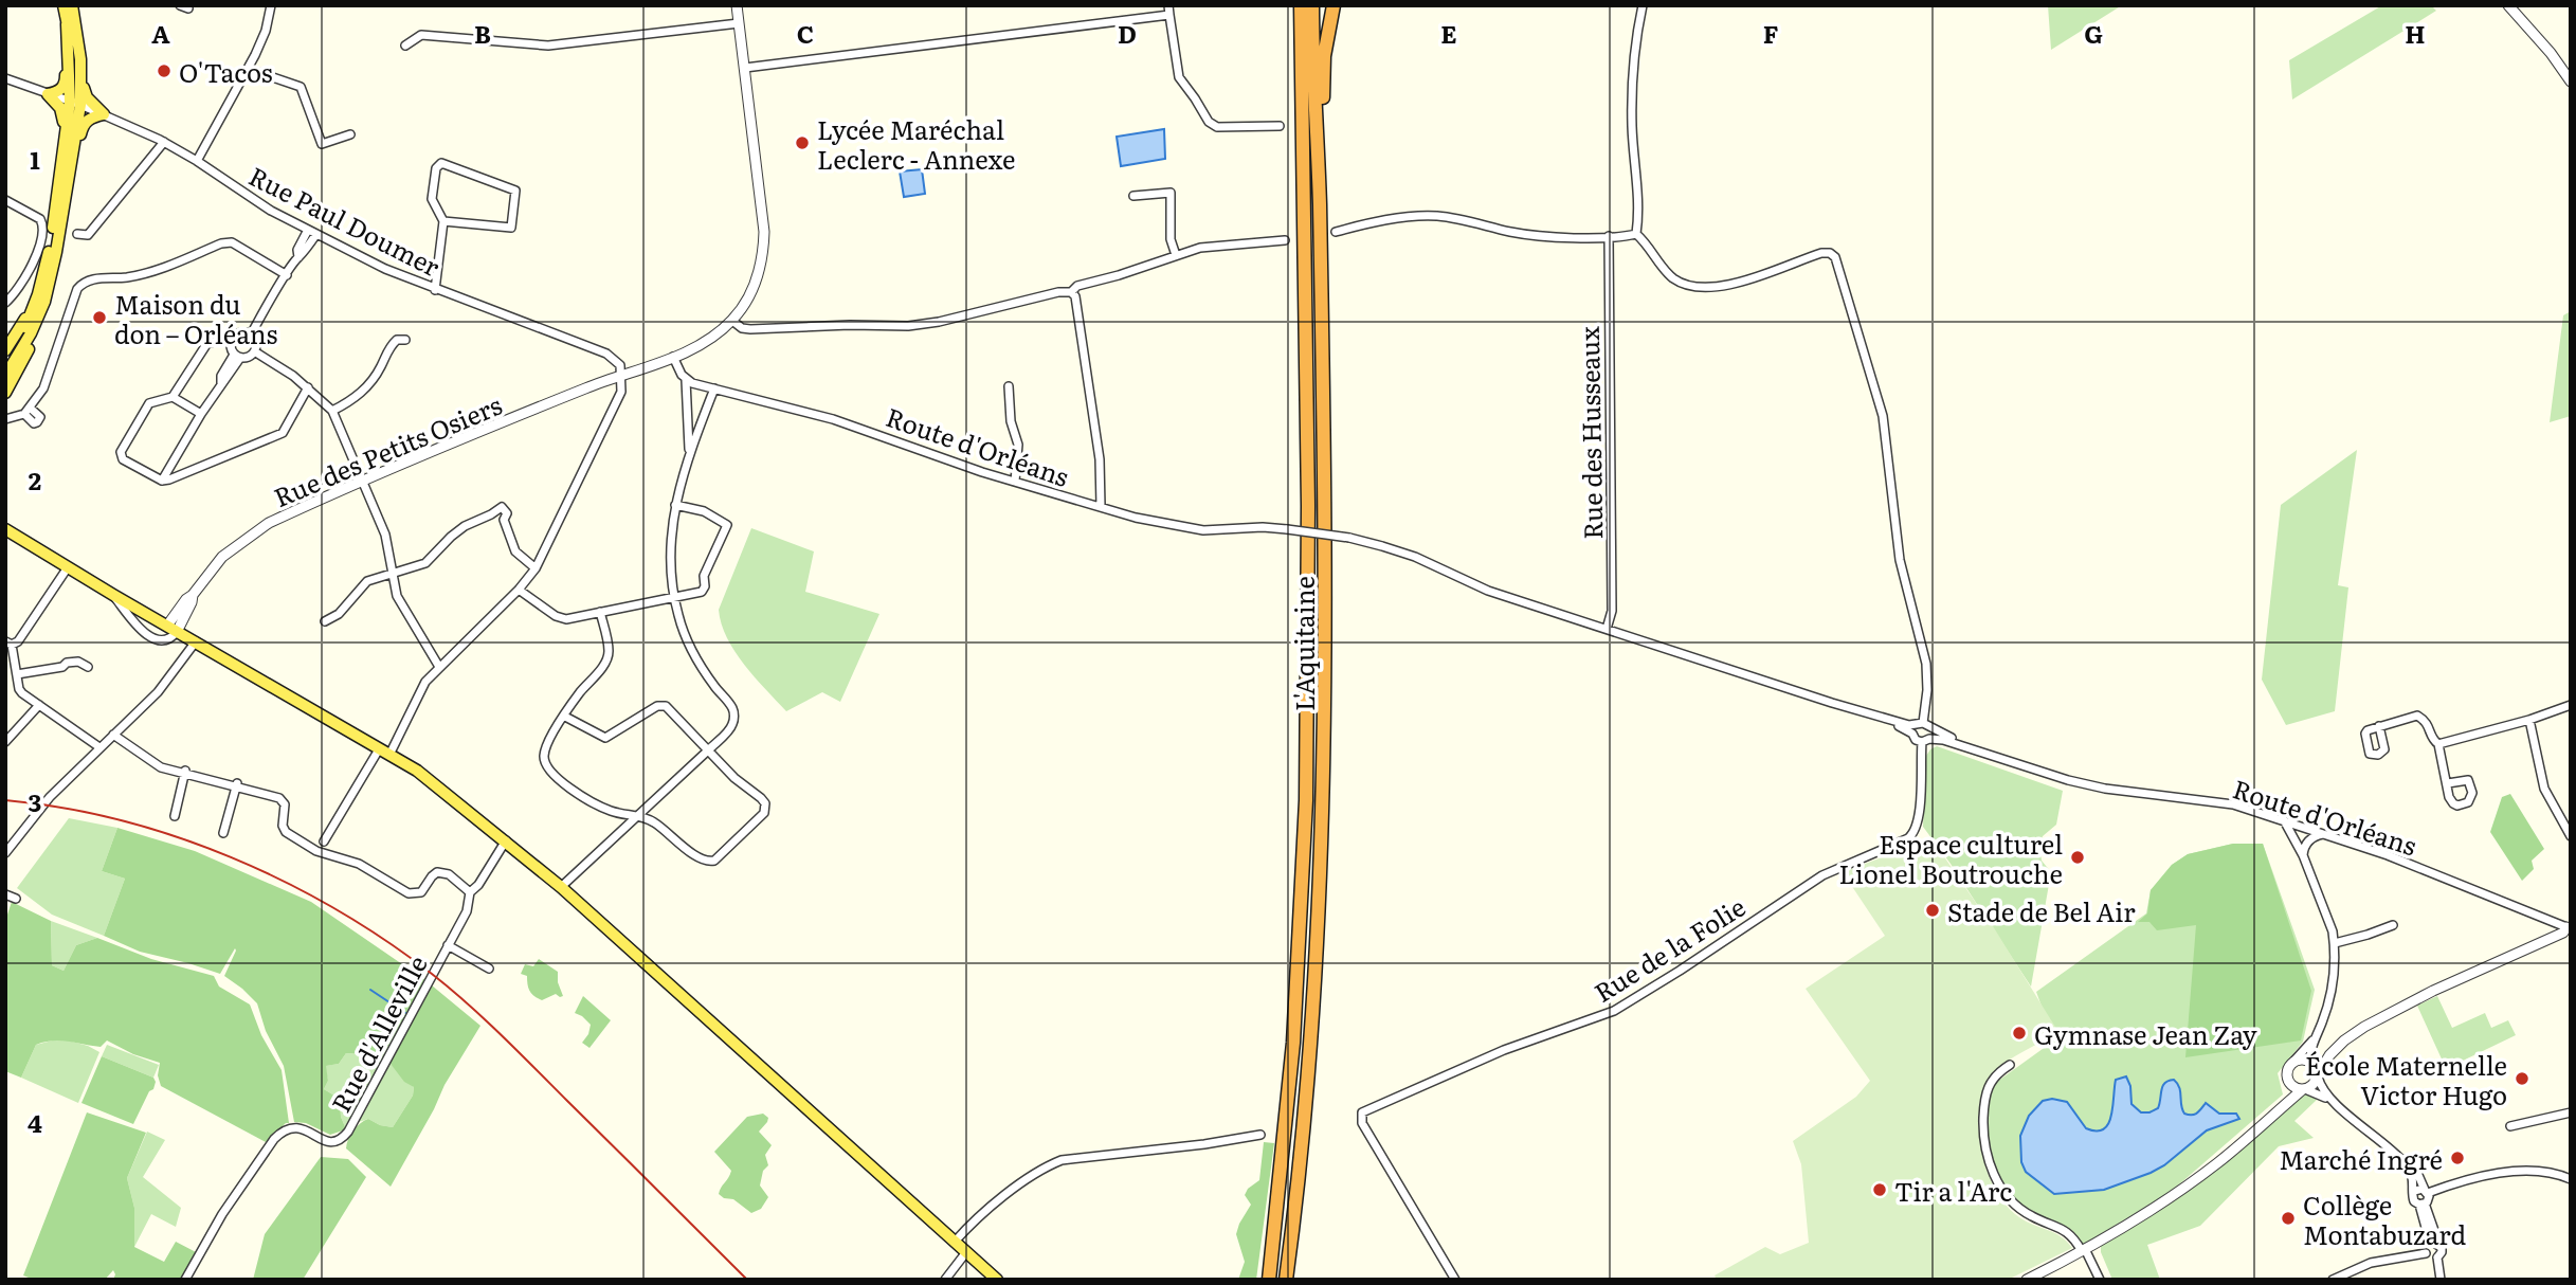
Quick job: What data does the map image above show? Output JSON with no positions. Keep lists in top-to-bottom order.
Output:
{
  "streets": {
    "highway": ["L'Aquitaine"],
    "street": [
      "Rue Paul Doumer",
      "Rue des Husseaux",
      "Route d'Orléans",
      "Rue des Petits Osiers",
      "Rue de la Folie",
      "Rue d'Alleville"
    ]
  },
  "crossings": [
    ["Rue Paul Doumer", "Rue des Petits Osiers"],
    ["Rue des Husseaux", "Route d'Orléans"],
    ["Route d'Orléans", "Rue de la Folie"]
  ],
  "places": [
    "O'Tacos",
    "Lycée Maréchal Leclerc - Annexe",
    "Maison du don – Orléans",
    "Espace culturel Lionel Boutrouche",
    "Stade de Bel Air",
    "Gymnase Jean Zay",
    "École Maternelle Victor Hugo",
    "Marché Ingré",
    "Tir a l'Arc",
    "Collège Montabuzard"
  ],
  "grid": {
    "columns": [
      "A",
      "B",
      "C",
      "D",
      "E",
      "F",
      "G",
      "H"
    ],
    "rows": [
      "1",
      "2",
      "3",
      "4"
    ]
  }
}
